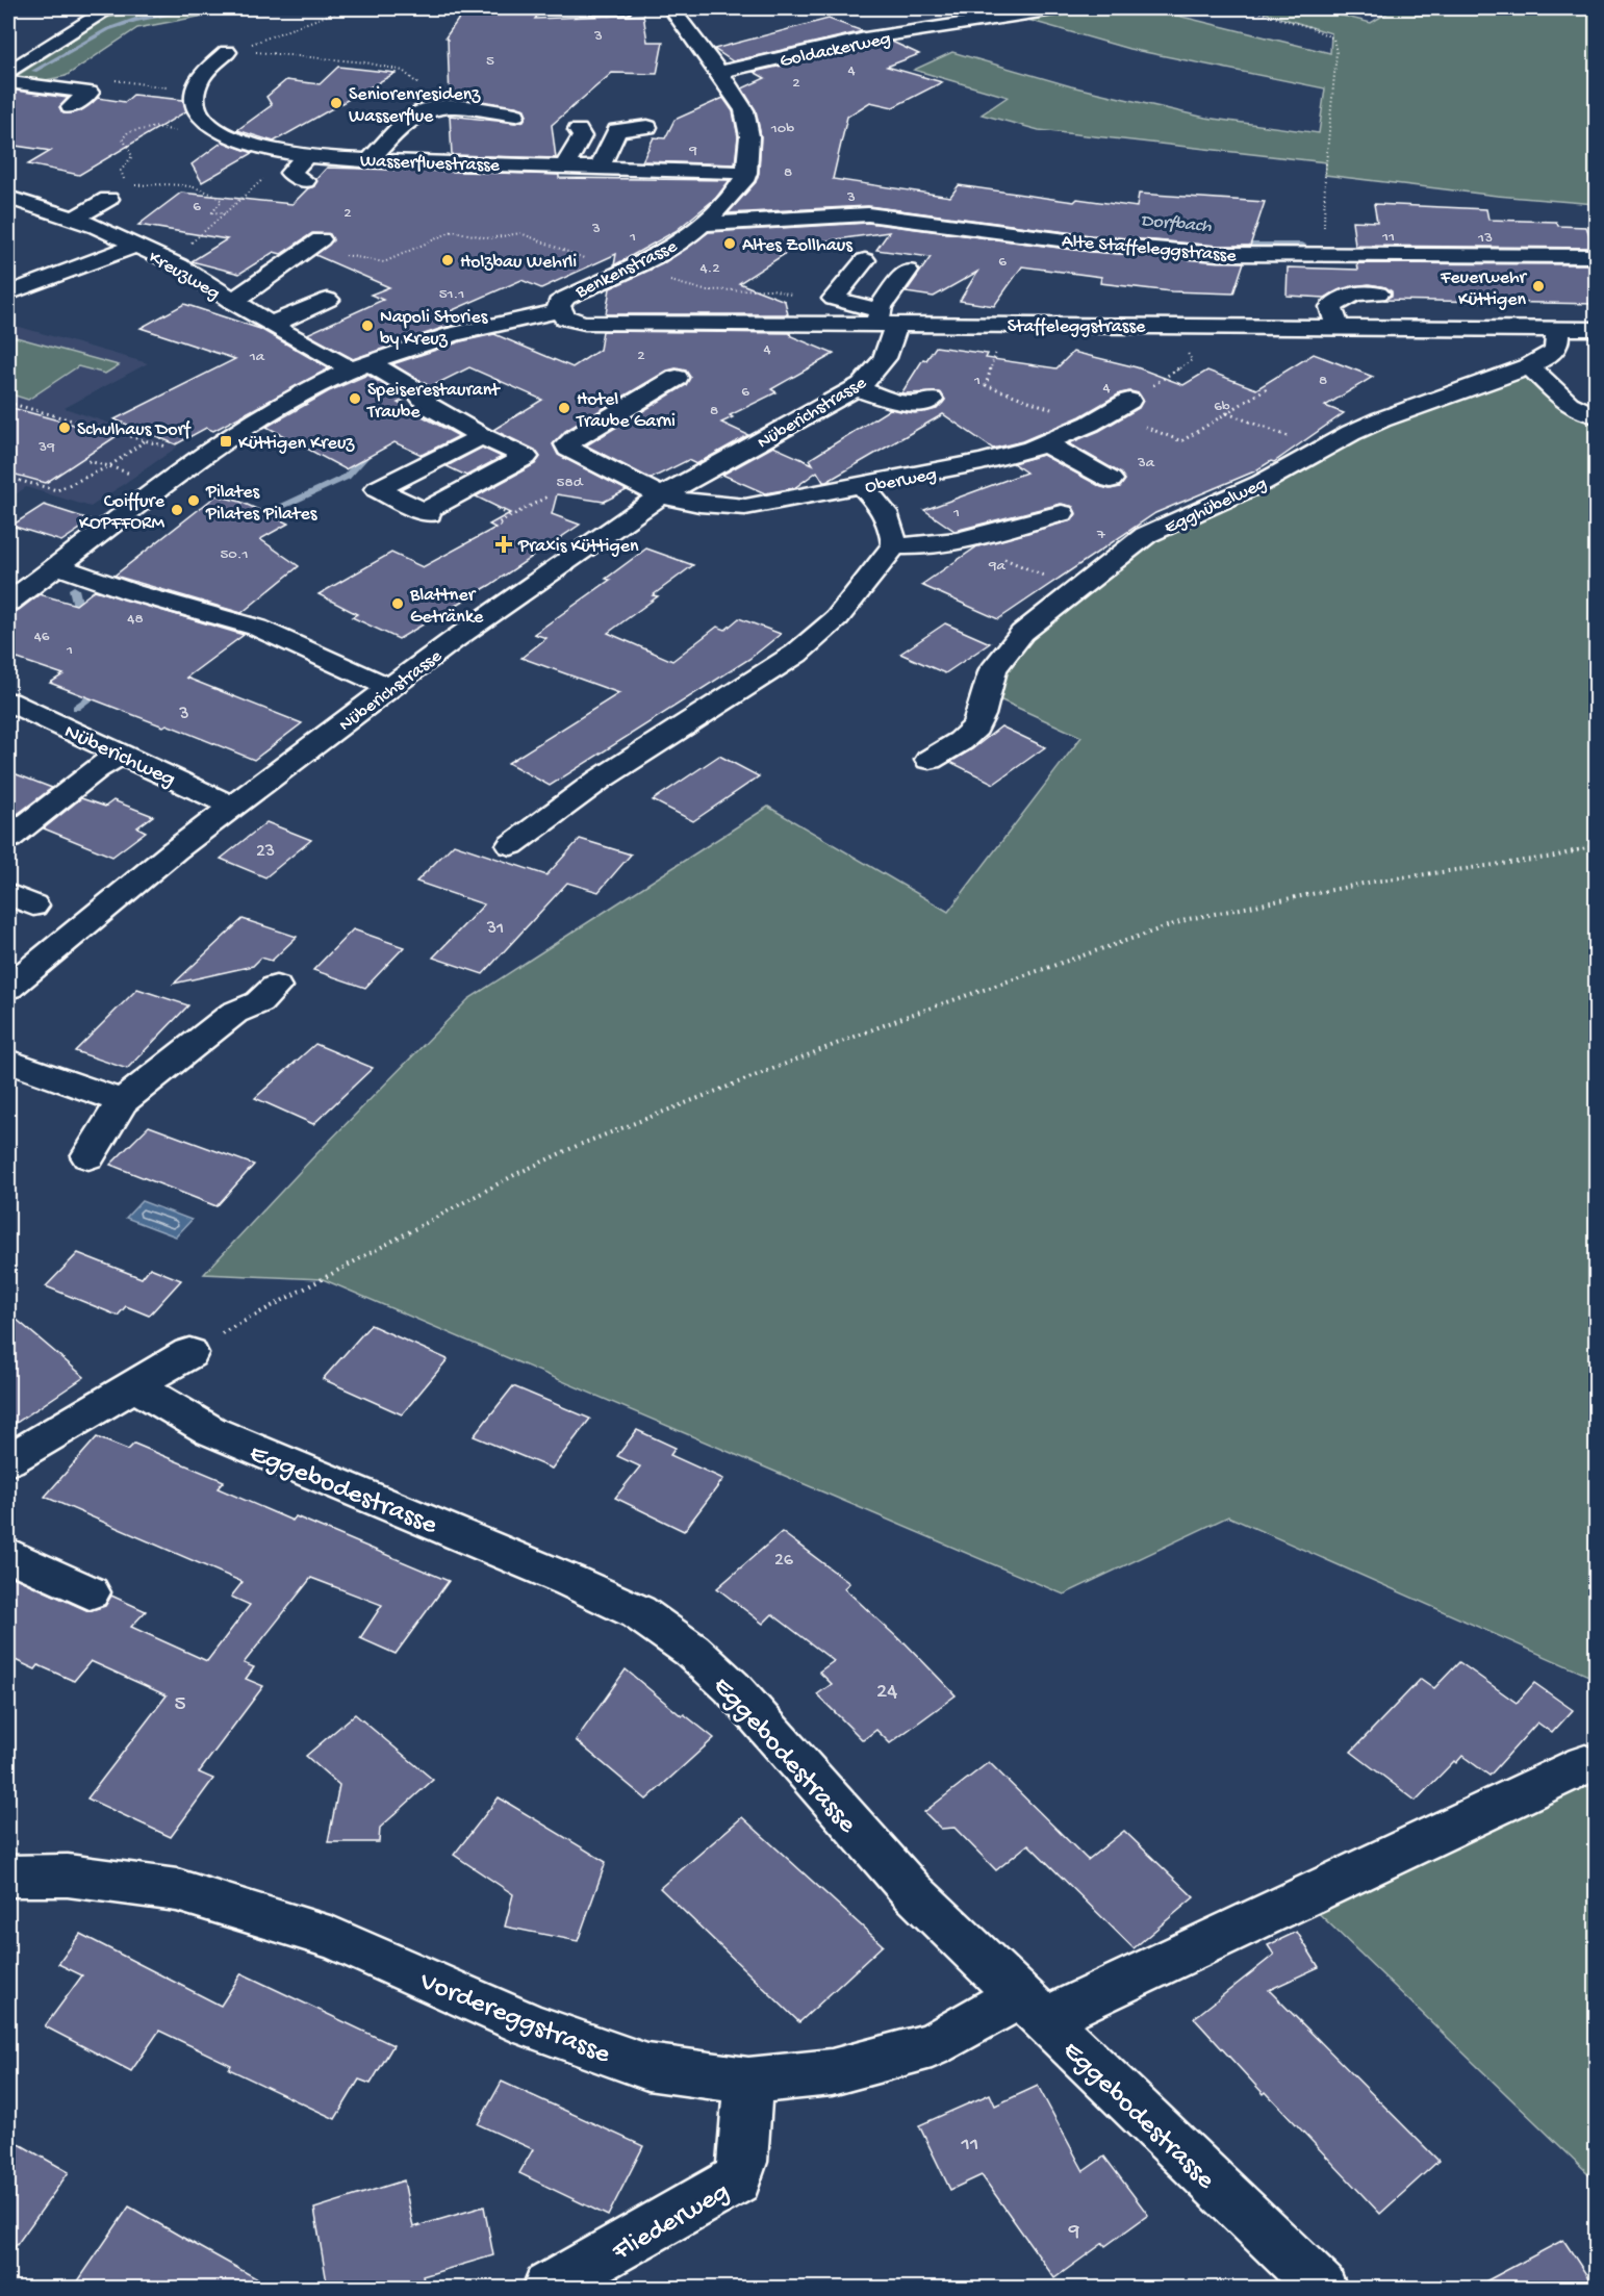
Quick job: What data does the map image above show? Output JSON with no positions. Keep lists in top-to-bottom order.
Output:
{
  "streets": {
    "street": [
      "Goldackerweg",
      "Wasserfluestrasse",
      "Alte Staffeleggstrasse",
      "Benkenstrasse",
      "Kreuzweg",
      "Staffeleggstrasse",
      "Nüberichstrasse",
      "Oberweg",
      "Egghübelweg",
      "Nüberichweg",
      "Eggebodestrasse",
      "Vordereggstrasse",
      "Fliederweg"
    ]
  },
  "crossings": [
    ["Goldackerweg", "Benkenstrasse"],
    ["Wasserfluestrasse", "Benkenstrasse"],
    ["Alte Staffeleggstrasse", "Benkenstrasse"],
    ["Benkenstrasse", "Staffeleggstrasse"],
    ["Staffeleggstrasse", "Nüberichstrasse"],
    ["Staffeleggstrasse", "Egghübelweg"],
    ["Nüberichstrasse", "Oberweg"],
    ["Nüberichstrasse", "Nüberichweg"],
    ["Eggebodestrasse", "Vordereggstrasse"],
    ["Vordereggstrasse", "Fliederweg"]
  ],
  "water": ["Dorfbach"],
  "places": {
    "other": [
      "Seniorenresidenz Wasserflue",
      "Altes Zollhaus",
      "Holzbau Wehrli",
      "Feuerwehr Küttigen",
      "Napoli Stories by Kreuz",
      "Speiserestaurant Traube",
      "Hotel Traube Garni",
      "Schulhaus Dorf",
      "Pilates Pilates Pilates",
      "Coiffure KOPFFORM",
      "Blattner Getränke"
    ],
    "transit": ["Küttigen Kreuz"],
    "health": ["Praxis Küttigen"]
  },
  "house_numbers": [
    "3",
    "5",
    "4",
    "2",
    "10b",
    "9",
    "8",
    "3",
    "6",
    "2",
    "3",
    "1",
    "11",
    "13",
    "6",
    "4.2",
    "51.1",
    "4",
    "2",
    "1a",
    "1",
    "8",
    "4",
    "6",
    "6b",
    "8",
    "39",
    "3a",
    "58d",
    "1",
    "7",
    "50.1",
    "9a",
    "48",
    "46",
    "1",
    "3",
    "23",
    "31",
    "26",
    "24",
    "5",
    "11",
    "9"
  ]
}
